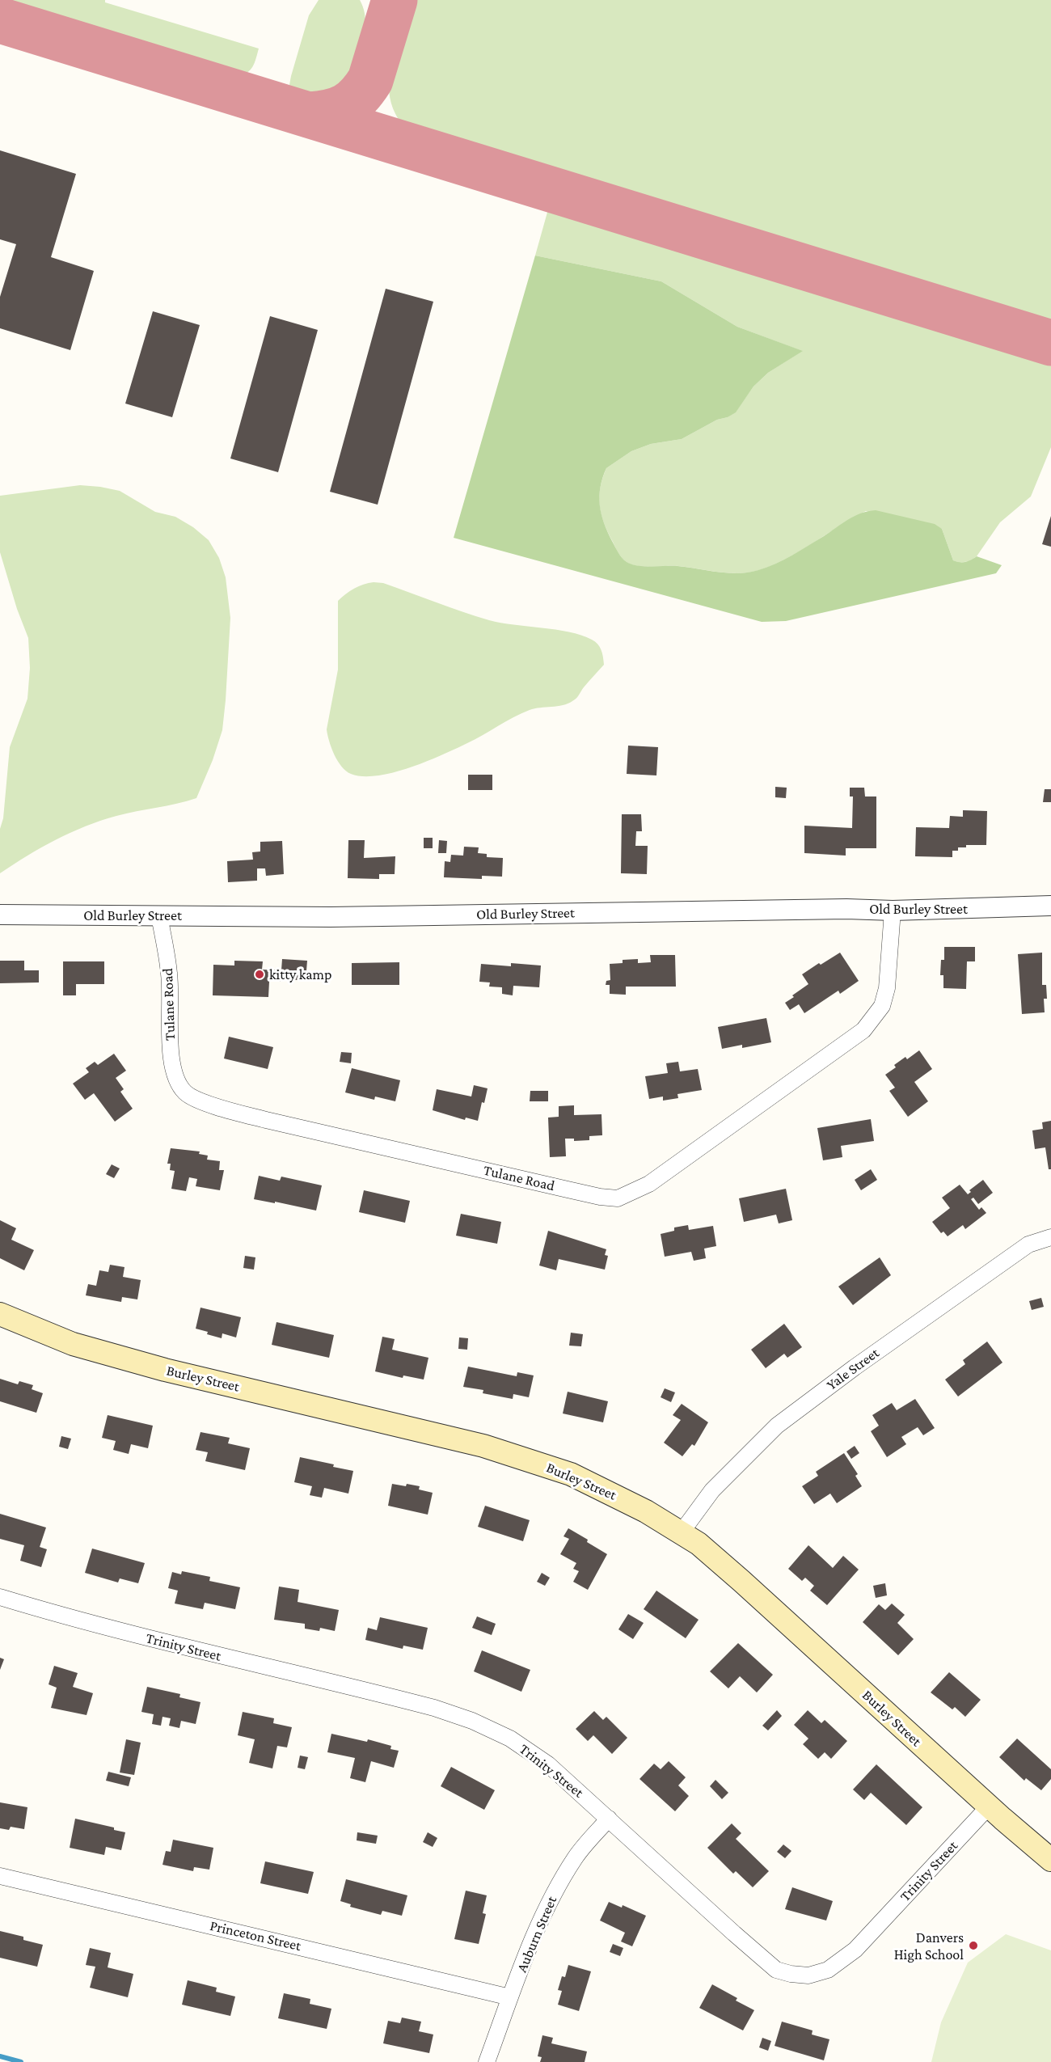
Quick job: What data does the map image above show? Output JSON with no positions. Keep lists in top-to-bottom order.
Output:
{
  "streets": {
    "main road": ["Burley Street"],
    "street": [
      "Old Burley Street",
      "Tulane Road",
      "Yale Street",
      "Trinity Street",
      "Auburn Street",
      "Princeton Street"
    ]
  },
  "crossings": [
    ["Old Burley Street", "Tulane Road"],
    ["Yale Street", "Burley Street"],
    ["Burley Street", "Trinity Street"],
    ["Trinity Street", "Auburn Street"],
    ["Auburn Street", "Princeton Street"]
  ],
  "places": ["kitty kamp", "Danvers High School"]
}
